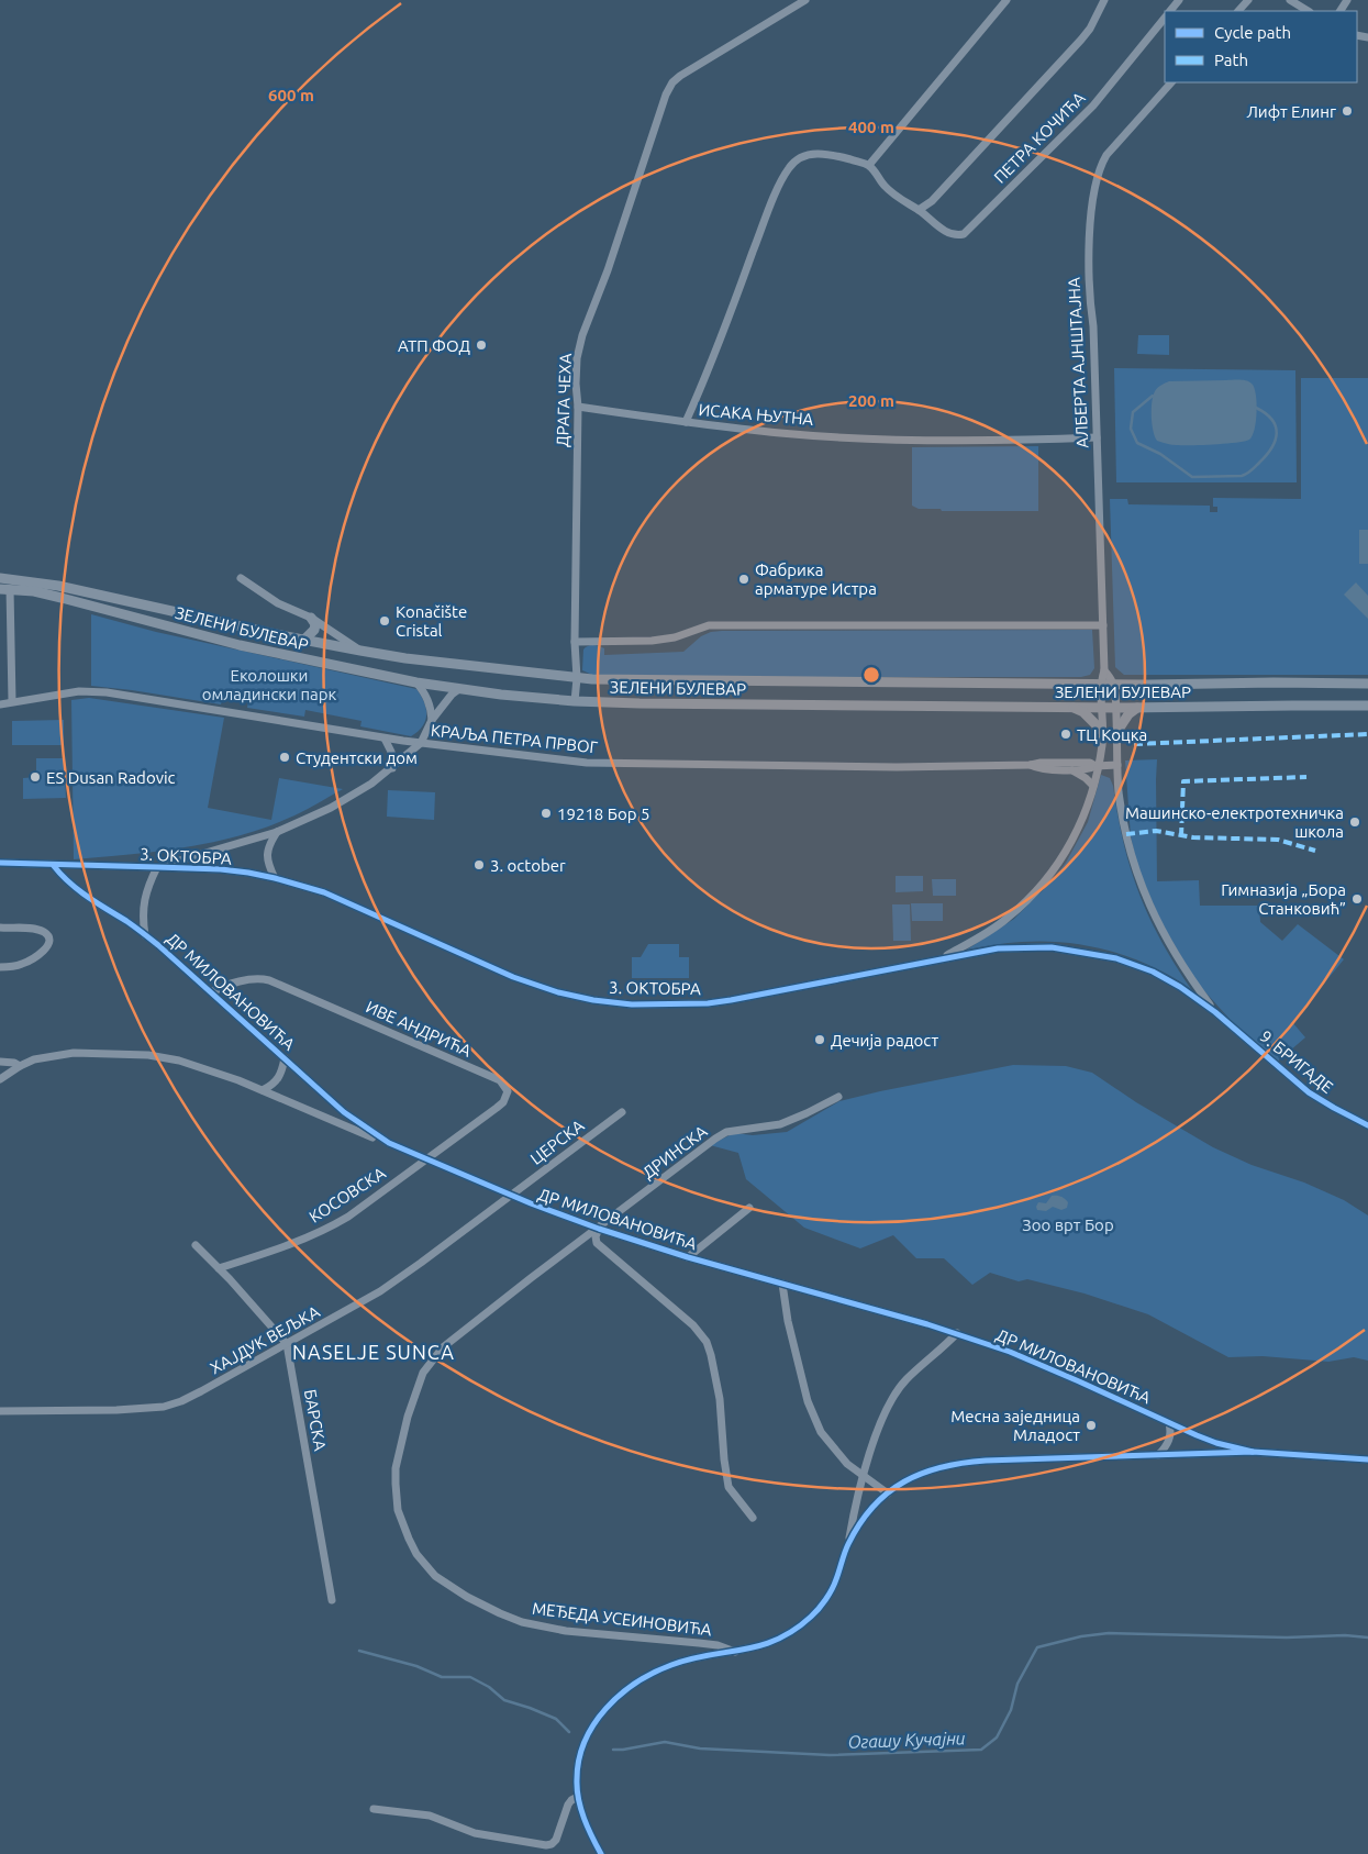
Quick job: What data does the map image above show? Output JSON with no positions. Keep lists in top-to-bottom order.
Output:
{
  "streets": {
    "street": [
      "ПЕТРА КОЧИЋА",
      "АЛБЕРТА АЈНШТАЈНА",
      "ДРАГА ЧЕХА",
      "ИСАКА ЊУТНА",
      "ЗЕЛЕНИ БУЛЕВАР",
      "КРАЉА ПЕТРА ПРВОГ",
      "3. ОКТОБРА",
      "ДР МИЛОВАНОВИЋА",
      "ИВЕ АНДРИЋА",
      "9. БРИГАДЕ",
      "ЦЕРСКА",
      "ДРИНСКА",
      "КОСОВСКА",
      "ХАЈДУК ВЕЉКА",
      "БАРСКА",
      "МЕЂЕДА УСЕИНОВИЋА"
    ]
  },
  "crossings": [
    ["АЛБЕРТА АЈНШТАЈНА", "ИСАКА ЊУТНА"],
    ["ДРАГА ЧЕХА", "ИСАКА ЊУТНА"],
    ["ДРАГА ЧЕХА", "ЗЕЛЕНИ БУЛЕВАР"],
    ["3. ОКТОБРА", "ДР МИЛОВАНОВИЋА"],
    ["3. ОКТОБРА", "9. БРИГАДЕ"],
    ["ДР МИЛОВАНОВИЋА", "ИВЕ АНДРИЋА"],
    ["ДР МИЛОВАНОВИЋА", "ЦЕРСКА"],
    ["ДР МИЛОВАНОВИЋА", "ДРИНСКА"],
    ["ДР МИЛОВАНОВИЋА", "КОСОВСКА"],
    ["ДР МИЛОВАНОВИЋА", "ХАЈДУК ВЕЉКА"],
    ["ДР МИЛОВАНОВИЋА", "МЕЂЕДА УСЕИНОВИЋА"],
    ["ИВЕ АНДРИЋА", "КОСОВСКА"],
    ["ЦЕРСКА", "ХАЈДУК ВЕЉКА"],
    ["ДРИНСКА", "МЕЂЕДА УСЕИНОВИЋА"],
    ["ХАЈДУК ВЕЉКА", "БАРСКА"]
  ],
  "districts": ["NASELJE SUNCA"],
  "water": ["Огашу Кучајни"],
  "parks": ["Еколошки омладински парк", "Зоо врт Бор"],
  "places": [
    "Лифт Елинг",
    "АТП ФОД",
    "Фабрика арматуре Истра",
    "Konačište Cristal",
    "ТЦ Коцка",
    "Студентски дом",
    "ES Dusan Radovic",
    "19218 Бор 5",
    "Машинско-електротехничка школа",
    "3. october",
    "Гимназија „Бора Станковић”",
    "Дечија радост",
    "Месна заједница Младост"
  ],
  "legend": ["Cycle path", "Path"],
  "rings": ["600 m", "400 m", "200 m"]
}
